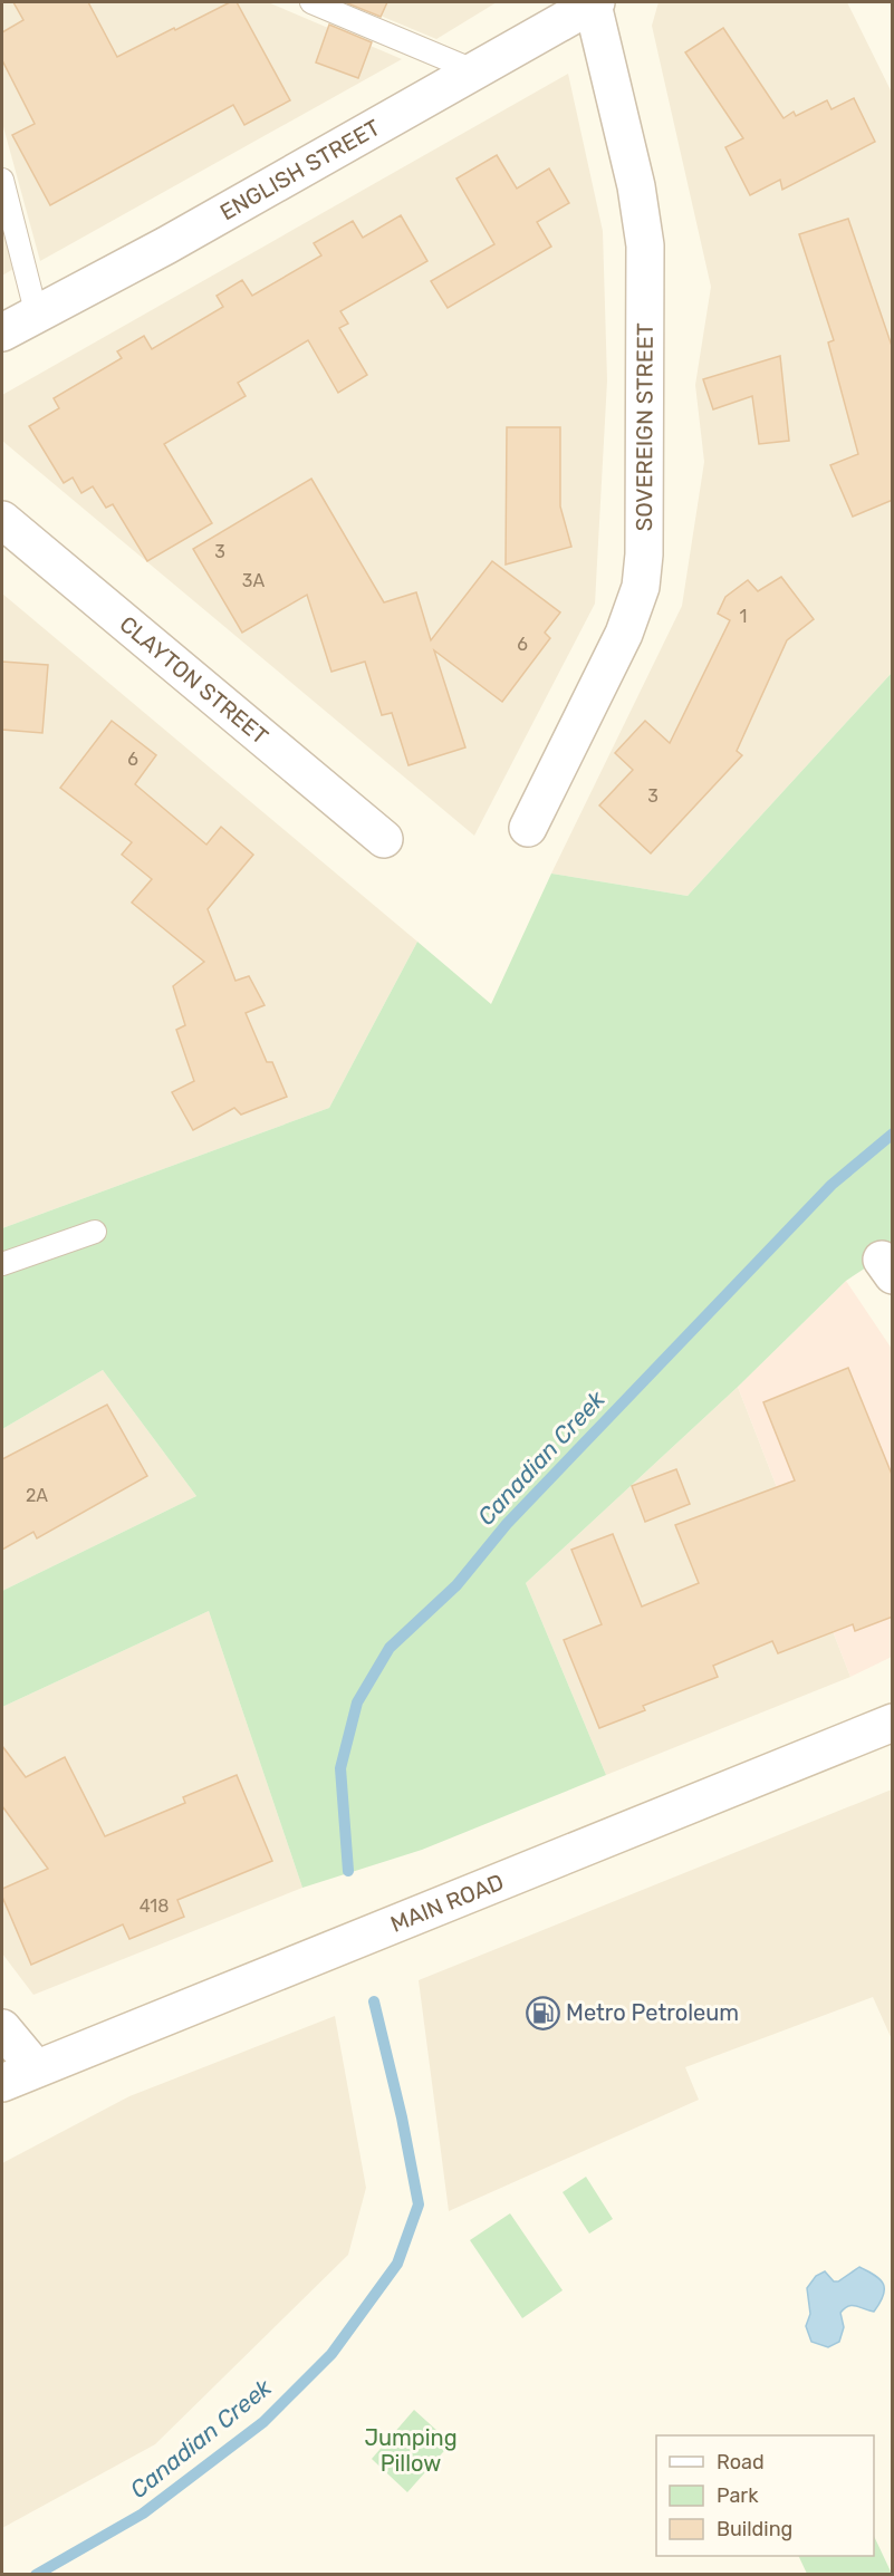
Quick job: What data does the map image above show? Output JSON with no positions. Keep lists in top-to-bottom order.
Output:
{
  "streets": {
    "street": [
      "ENGLISH STREET",
      "SOVEREIGN STREET",
      "CLAYTON STREET",
      "MAIN ROAD"
    ]
  },
  "crossings": [
    ["ENGLISH STREET", "SOVEREIGN STREET"]
  ],
  "water": ["Canadian Creek"],
  "parks": ["Jumping Pillow"],
  "places": {
    "fuel station": ["Metro Petroleum"]
  },
  "house_numbers": [
    "3",
    "3A",
    "1",
    "6",
    "6",
    "3",
    "2A",
    "418"
  ],
  "legend": ["Road", "Park", "Building"]
}
